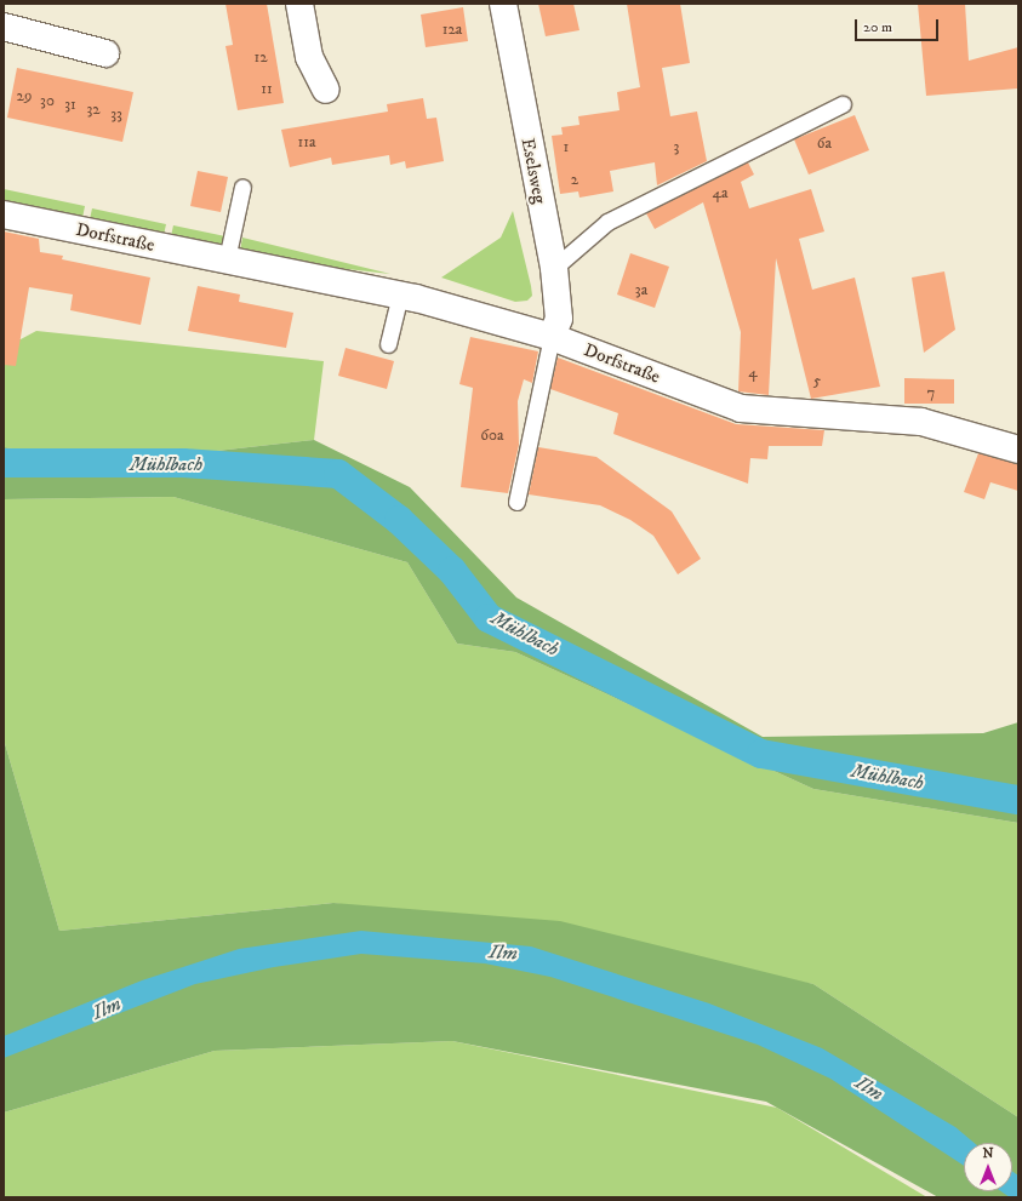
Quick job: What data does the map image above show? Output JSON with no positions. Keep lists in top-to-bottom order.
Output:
{
  "streets": {
    "street": ["Eselsweg", "Dorfstraße"]
  },
  "crossings": [
    ["Eselsweg", "Dorfstraße"]
  ],
  "water": ["Mühlbach", "Ilm"],
  "house_numbers": [
    "12a",
    "12",
    "11",
    "29",
    "30",
    "31",
    "32",
    "33",
    "11a",
    "6a",
    "1",
    "3",
    "2",
    "4a",
    "3a",
    "4",
    "5",
    "7",
    "60a"
  ],
  "scale_bar": "20 m",
  "north": "top"
}
